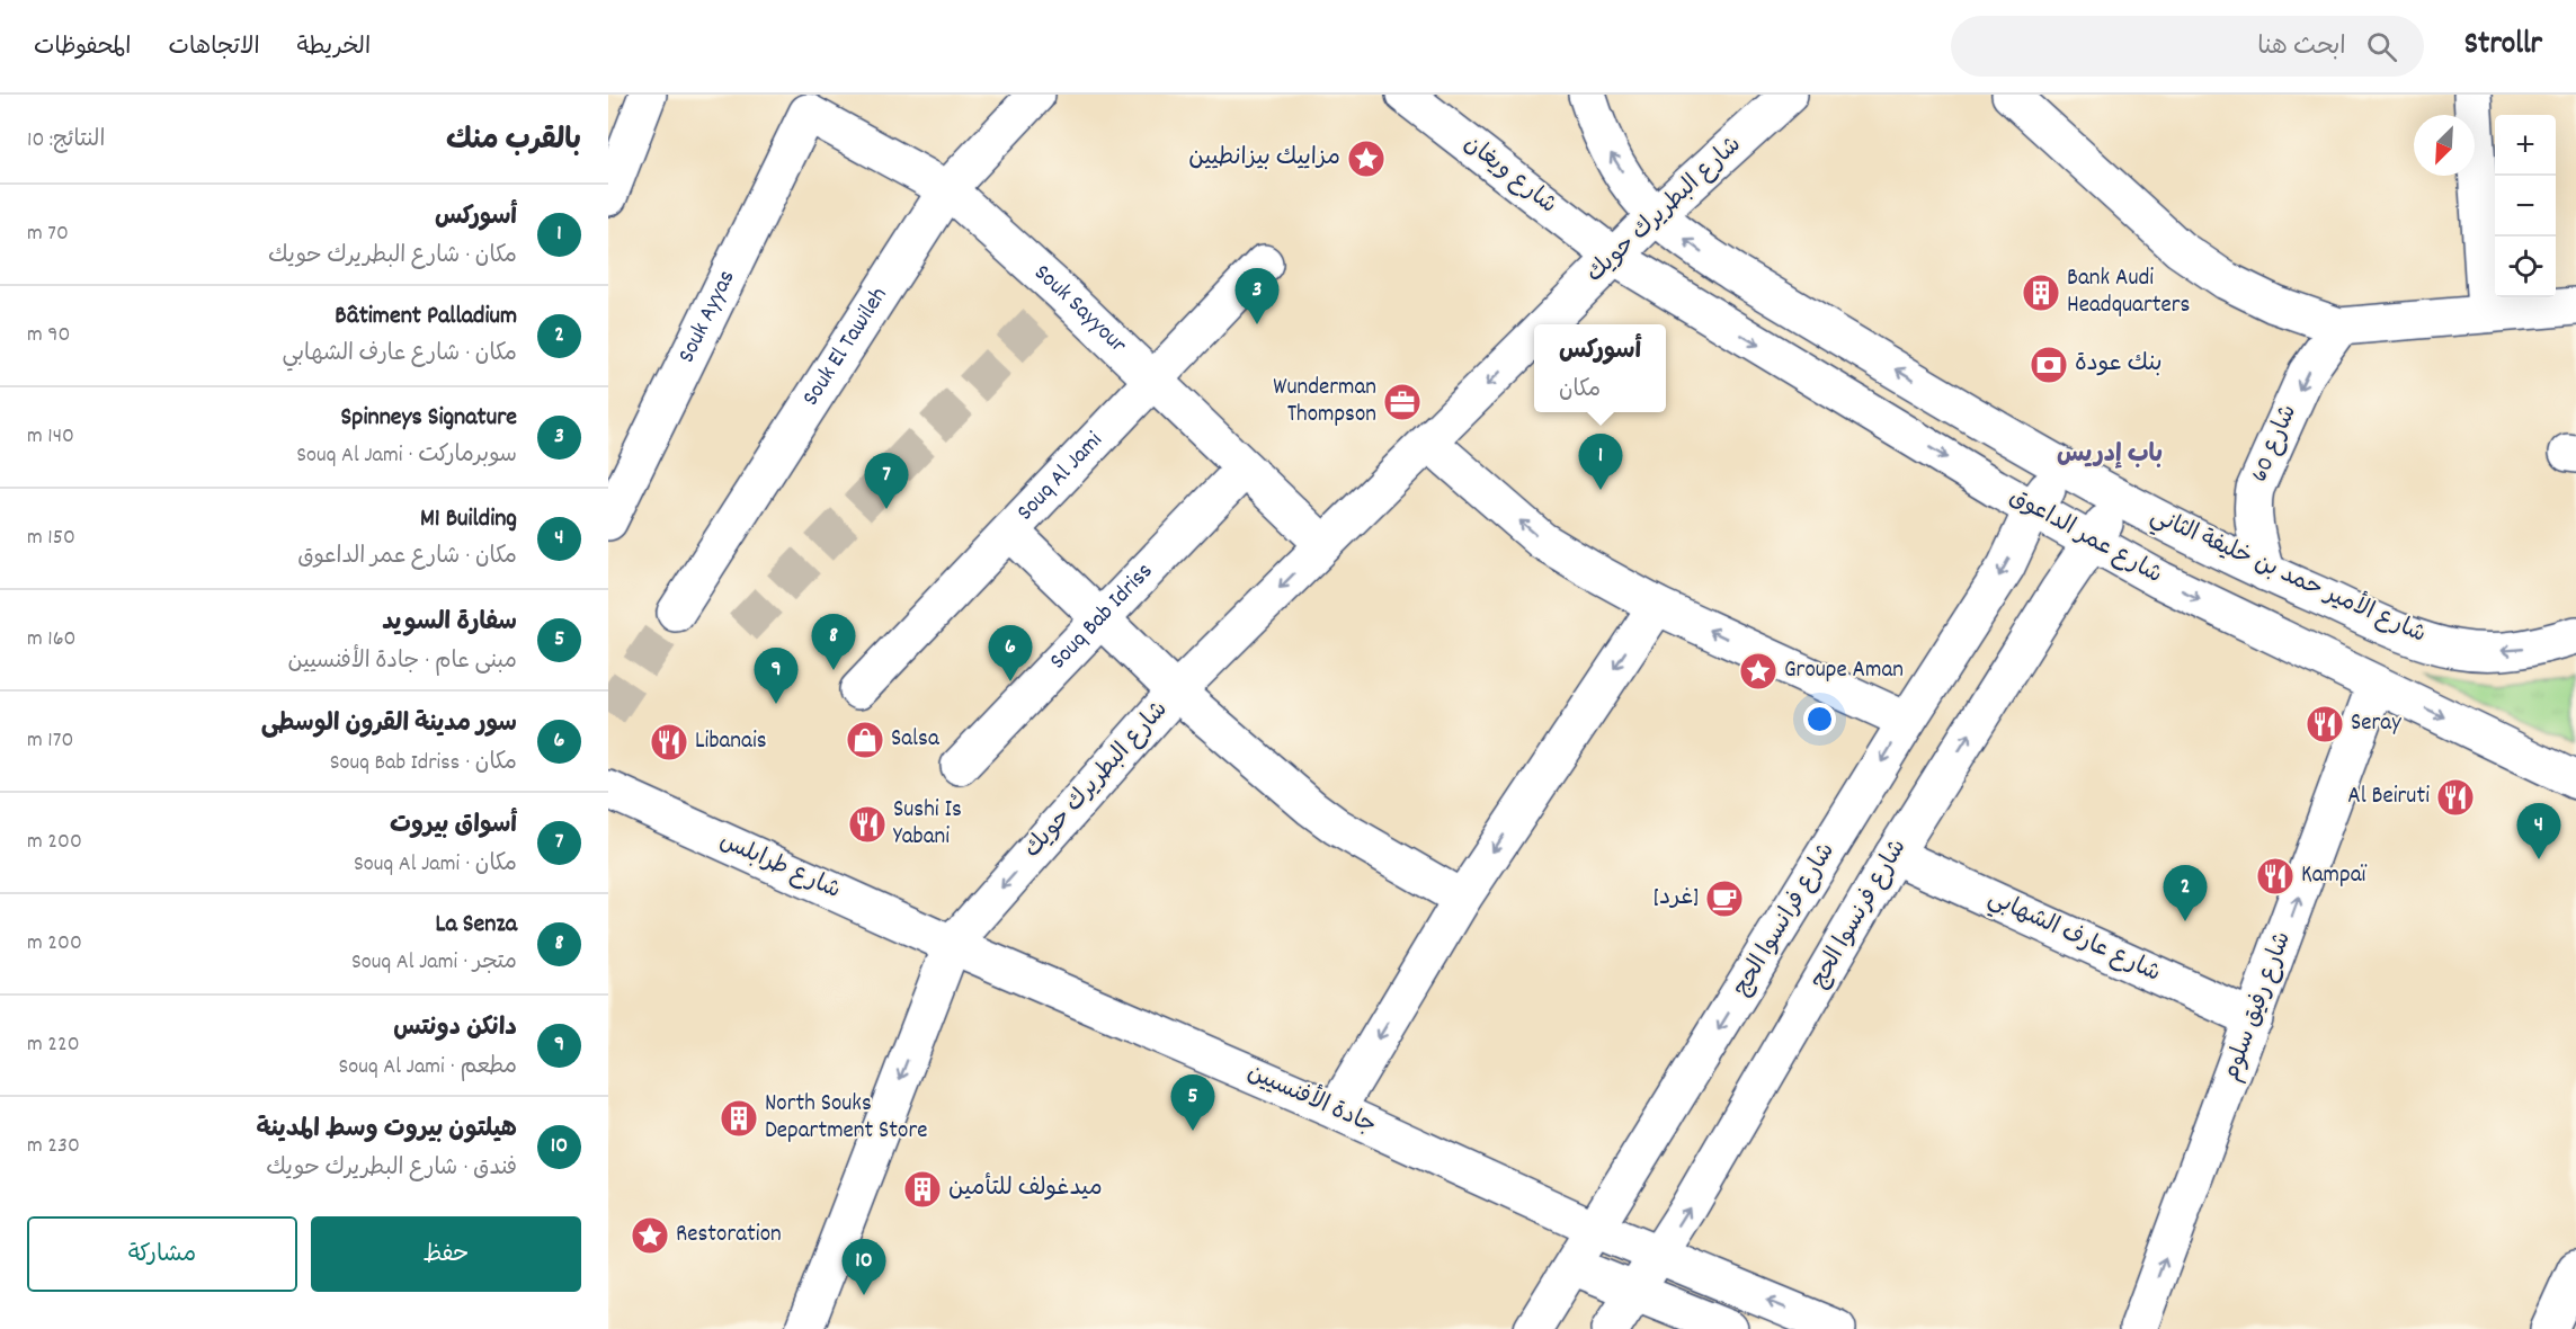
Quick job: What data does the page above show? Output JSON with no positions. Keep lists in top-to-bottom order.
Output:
{
  "streets": {
    "street": [
      "شارع ويغان",
      "شارع البطريرك حويك",
      "Souk Sayyour",
      "Souk Ayyas",
      "Souk El Tawileh",
      "شارع 60",
      "Souq Al Jami",
      "شارع عمر الداعوق",
      "شارع الأمير حمد بن خليفة الثاني",
      "Souq Bab Idriss",
      "شارع طرابلس",
      "شارع فرنسوا الحج",
      "شارع فرانسوا الحج",
      "شارع عارف الشهابي",
      "شارع رفيق سلوم",
      "جادة الأفنسيين"
    ]
  },
  "crossings": [
    ["شارع ويغان", "شارع البطريرك حويك"],
    ["شارع ويغان", "شارع عمر الداعوق"],
    ["شارع البطريرك حويك", "Souk Sayyour"],
    ["شارع البطريرك حويك", "شارع عمر الداعوق"],
    ["شارع البطريرك حويك", "شارع طرابلس"],
    ["شارع البطريرك حويك", "جادة الأفنسيين"],
    ["Souk Sayyour", "Souk Ayyas"],
    ["Souk Sayyour", "Souk El Tawileh"],
    ["Souk Sayyour", "Souq Al Jami"],
    ["Souk Sayyour", "Souq Bab Idriss"],
    ["شارع 60", "شارع الأمير حمد بن خليفة الثاني"],
    ["شارع عمر الداعوق", "شارع الأمير حمد بن خليفة الثاني"],
    ["شارع عمر الداعوق", "شارع فرنسوا الحج"],
    ["شارع عمر الداعوق", "شارع فرانسوا الحج"],
    ["شارع عمر الداعوق", "شارع رفيق سلوم"],
    ["شارع الأمير حمد بن خليفة الثاني", "شارع فرنسوا الحج"],
    ["شارع طرابلس", "جادة الأفنسيين"],
    ["شارع فرنسوا الحج", "شارع عارف الشهابي"],
    ["شارع فرنسوا الحج", "جادة الأفنسيين"],
    ["شارع فرانسوا الحج", "جادة الأفنسيين"],
    ["شارع عارف الشهابي", "شارع رفيق سلوم"]
  ],
  "one_way": [
    "شارع البطريرك حويك",
    "شارع 60",
    "شارع فرنسوا الحج",
    "شارع رفيق سلوم"
  ],
  "districts": ["باب إدريس"],
  "places": {
    "place": ["مزاييك بيزانطيين", "Groupe Aman", "Restoration"],
    "building": ["Bank Audi Headquarters", "North Souks Department Store", "ميدغولف للتأمين"],
    "bank": ["بنك عودة"],
    "office": ["Wunderman Thompson"],
    "restaurant": [
      "Seray",
      "Libanais",
      "Al Beiruti",
      "Sushi Is Yabani",
      "Kampaï"
    ],
    "shop": ["Salsa"],
    "cafe": ["[غرد]"]
  },
  "north": "bottom left",
  "page": {
    "header": "Strollr",
    "search": "ابحث هنا",
    "nav": ["الخريطة", "الاتجاهات", "المحفوظات"],
    "heading": ["بالقرب منك", "النتائج: 10"],
    "map_buttons": ["+", "−"],
    "list": [
      {
        "mark": "1",
        "name": "أسوركس",
        "note": "مكان · شارع البطريرك حويك",
        "value": "70 m"
      },
      {
        "mark": "2",
        "name": "Bâtiment Palladium",
        "note": "مكان · شارع عارف الشهابي",
        "value": "90 m"
      },
      {
        "mark": "3",
        "name": "Spinneys Signature",
        "note": "سوبرماركت · Souq Al Jami",
        "value": "140 m"
      },
      {
        "mark": "4",
        "name": "M1 Building",
        "note": "مكان · شارع عمر الداعوق",
        "value": "150 m"
      },
      {
        "mark": "5",
        "name": "سفارة السويد",
        "note": "مبنى عام · جادة الأفنسيين",
        "value": "160 m"
      },
      {
        "mark": "6",
        "name": "سور مدينة القرون الوسطى",
        "note": "مكان · Souq Bab Idriss",
        "value": "170 m"
      },
      {
        "mark": "7",
        "name": "أسواق بيروت",
        "note": "مكان · Souq Al Jami",
        "value": "200 m"
      },
      {
        "mark": "8",
        "name": "La Senza",
        "note": "متجر · Souq Al Jami",
        "value": "200 m"
      },
      {
        "mark": "9",
        "name": "دانكن دونتس",
        "note": "مطعم · Souq Al Jami",
        "value": "220 m"
      },
      {
        "mark": "10",
        "name": "هيلتون بيروت وسط المدينة",
        "note": "فندق · شارع البطريرك حويك",
        "value": "230 m"
      }
    ],
    "pins": [
      "3",
      "1",
      "7",
      "8",
      "6",
      "9",
      "4",
      "2",
      "5",
      "10"
    ],
    "popup": ["أسوركس", "مكان"],
    "buttons": ["حفظ", "مشاركة"]
  }
}
